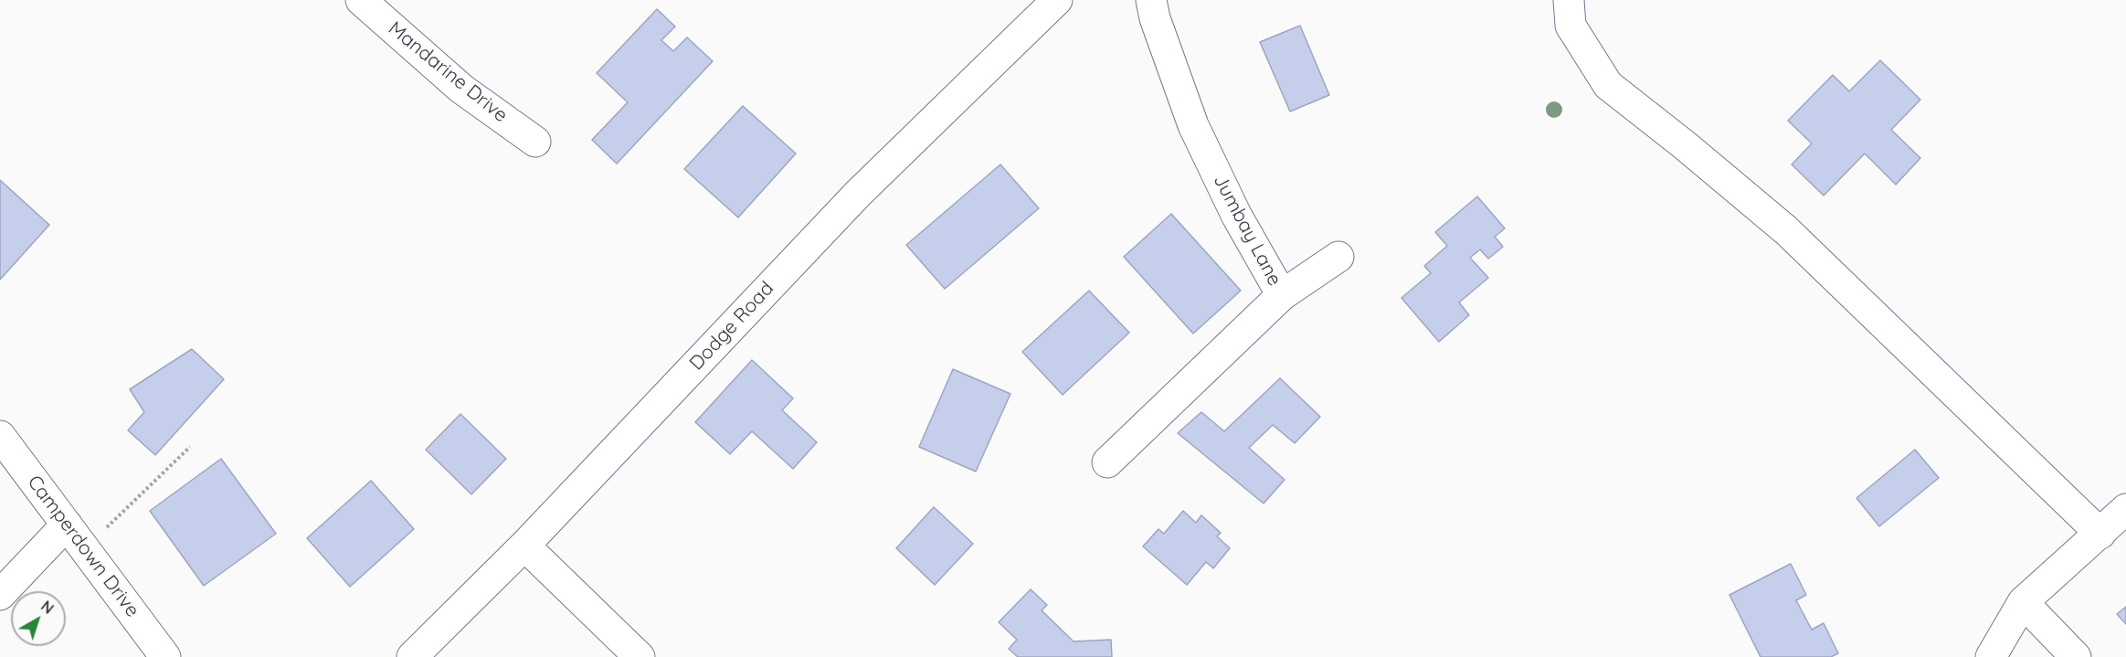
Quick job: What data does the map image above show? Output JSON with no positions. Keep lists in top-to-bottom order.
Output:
{
  "streets": {
    "street": [
      "Mandarine Drive",
      "Jumbay Lane",
      "Dodge Road",
      "Camperdown Drive"
    ]
  },
  "north": "top right"
}
